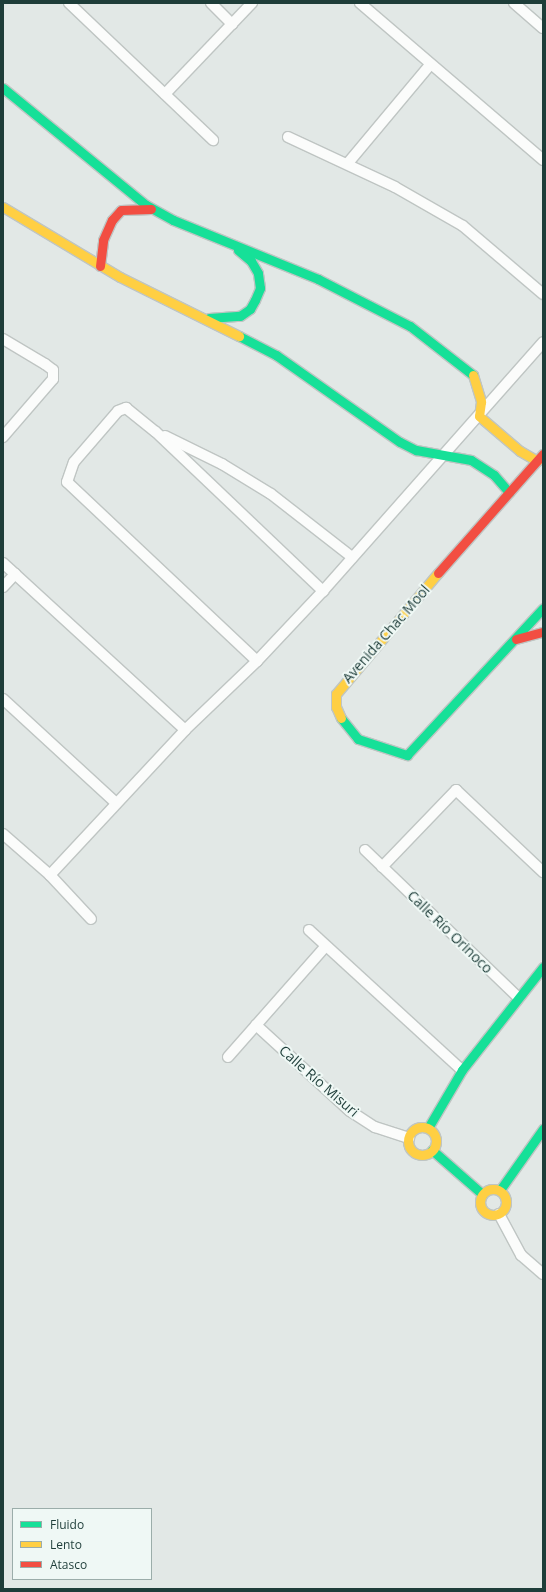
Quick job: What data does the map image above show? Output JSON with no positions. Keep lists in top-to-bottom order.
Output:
{
  "streets": {
    "street": ["Avenida Chac Mool", "Calle Río Orinoco", "Calle Río Misuri"]
  },
  "legend": ["Fluido", "Lento", "Atasco"]
}
